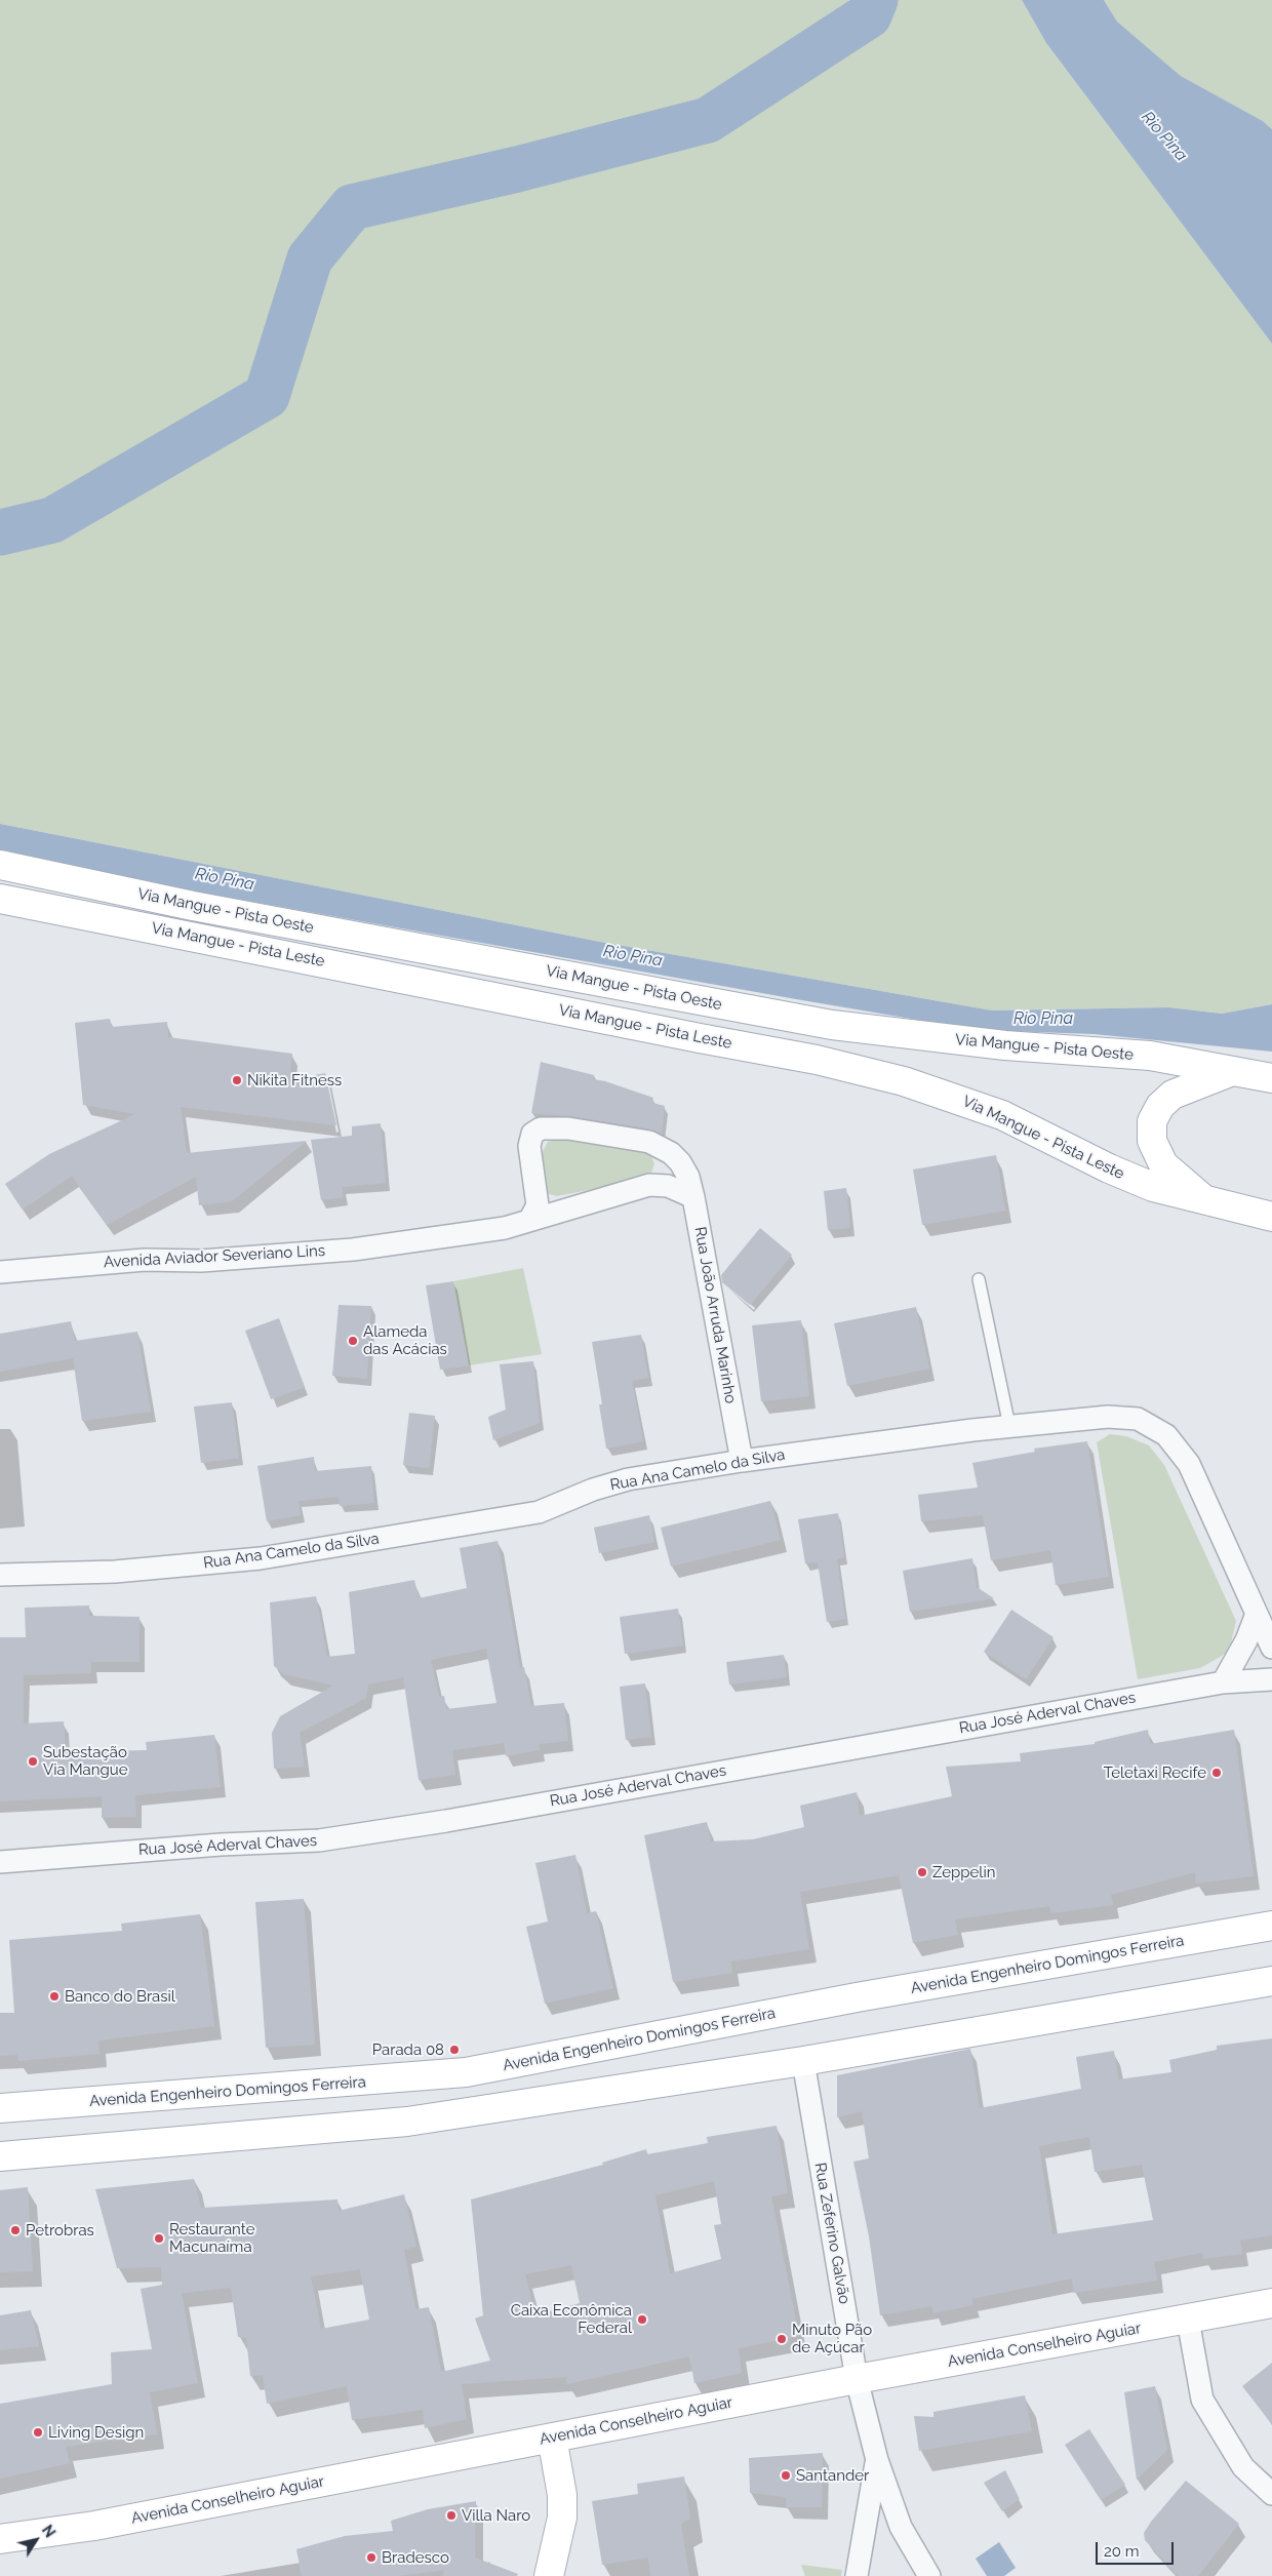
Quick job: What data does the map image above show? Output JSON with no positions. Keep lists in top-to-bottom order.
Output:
{
  "streets": {
    "main road": [
      "Via Mangue - Pista Oeste",
      "Via Mangue - Pista Leste",
      "Avenida Engenheiro Domingos Ferreira",
      "Avenida Conselheiro Aguiar"
    ],
    "street": [
      "Avenida Aviador Severiano Lins",
      "Rua João Arruda Marinho",
      "Rua Ana Camelo da Silva",
      "Rua José Aderval Chaves",
      "Rua Zeferino Galvão"
    ]
  },
  "crossings": [
    ["Avenida Aviador Severiano Lins", "Rua João Arruda Marinho"],
    ["Rua João Arruda Marinho", "Rua Ana Camelo da Silva"],
    ["Rua Zeferino Galvão", "Avenida Conselheiro Aguiar"]
  ],
  "water": ["Rio Pina"],
  "places": [
    "Nikita Fitness",
    "Alameda das Acácias",
    "Subestação Via Mangue",
    "Teletaxi Recife",
    "Zeppelin",
    "Banco do Brasil",
    "Parada 08",
    "Petrobras",
    "Restaurante Macunaíma",
    "Caixa Econômica Federal",
    "Minuto Pão de Açúcar",
    "Living Design",
    "Santander",
    "Villa Naro",
    "Bradesco"
  ],
  "scale_bar": "20 m",
  "north": "top right"
}
